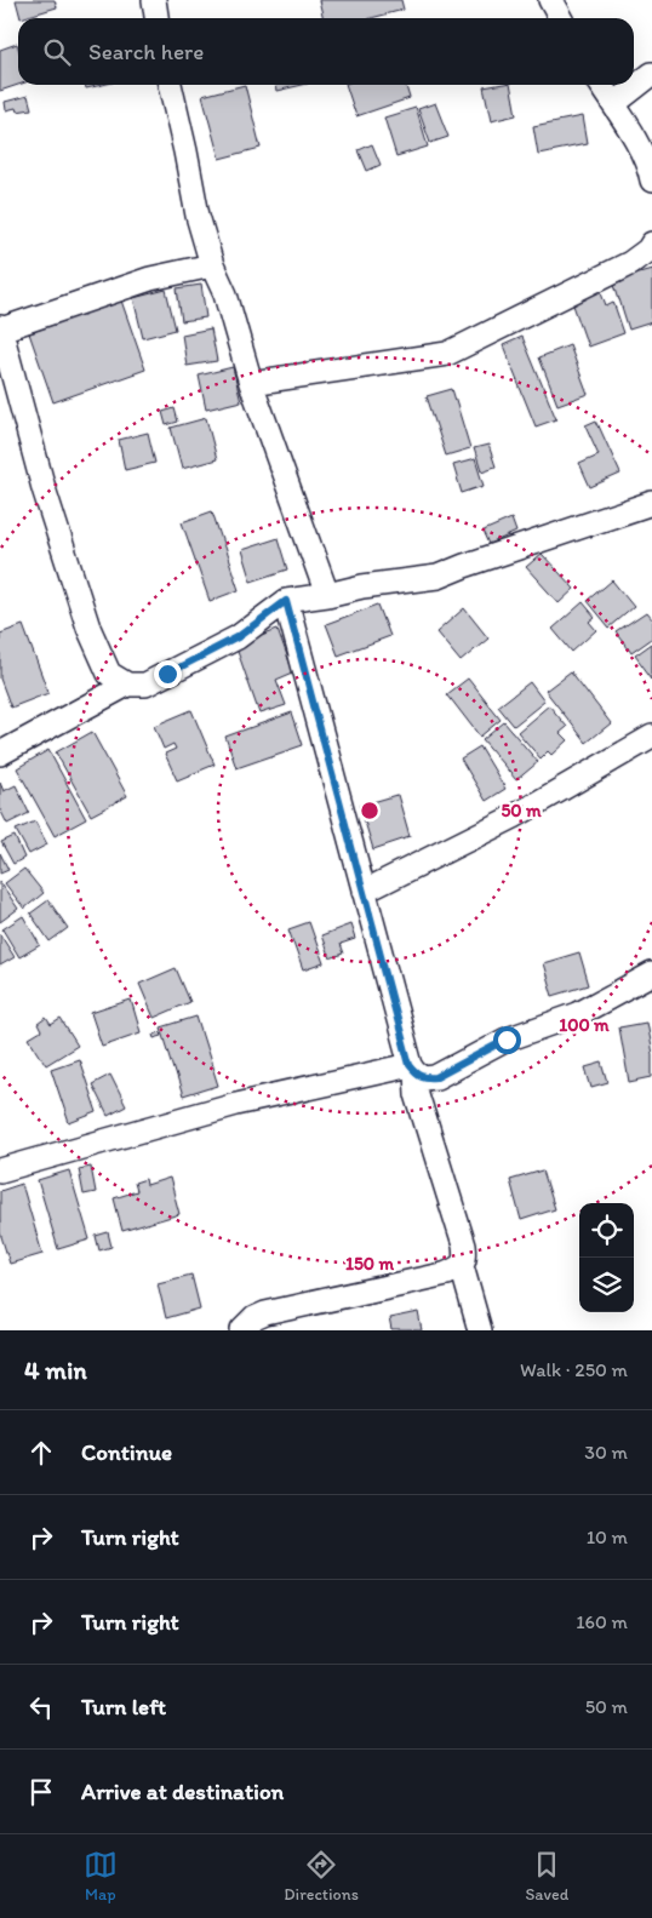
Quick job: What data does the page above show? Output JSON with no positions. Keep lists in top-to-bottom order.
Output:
{
  "page": {
    "search": "Search here",
    "heading": ["4 min", "Walk · 250 m"],
    "list": [
      ["Continue", "30 m"],
      ["Turn right", "10 m"],
      ["Turn right", "160 m"],
      ["Turn left", "50 m"],
      "Arrive at destination"
    ],
    "nav": ["Map", "Directions", "Saved"]
  },
  "rings": ["50 m", "100 m", "150 m"]
}
